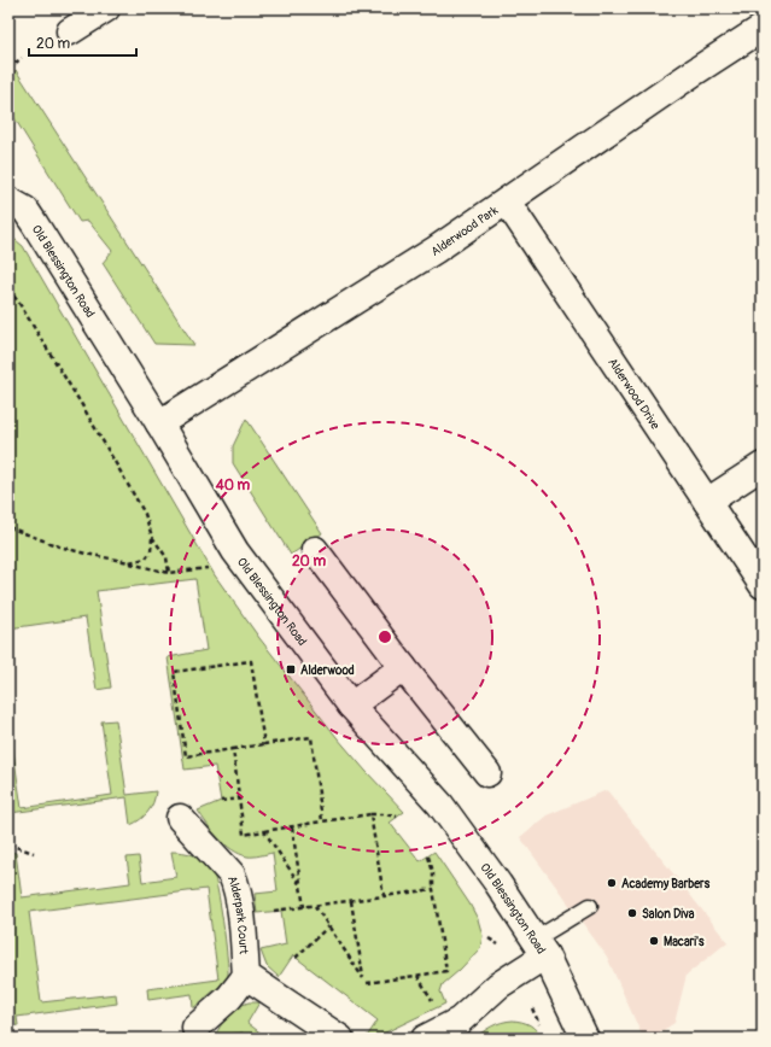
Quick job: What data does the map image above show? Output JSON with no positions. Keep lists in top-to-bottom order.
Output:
{
  "streets": {
    "street": [
      "Alderwood Park",
      "Old Blessington Road",
      "Alderwood Drive",
      "Alderpark Court"
    ]
  },
  "crossings": [
    ["Alderwood Park", "Old Blessington Road"],
    ["Alderwood Park", "Alderwood Drive"]
  ],
  "places": {
    "transit": ["Alderwood"],
    "other": ["Academy Barbers", "Salon Diva", "Macari's"]
  },
  "scale_bar": "20 m",
  "rings": ["40 m", "20 m"]
}
